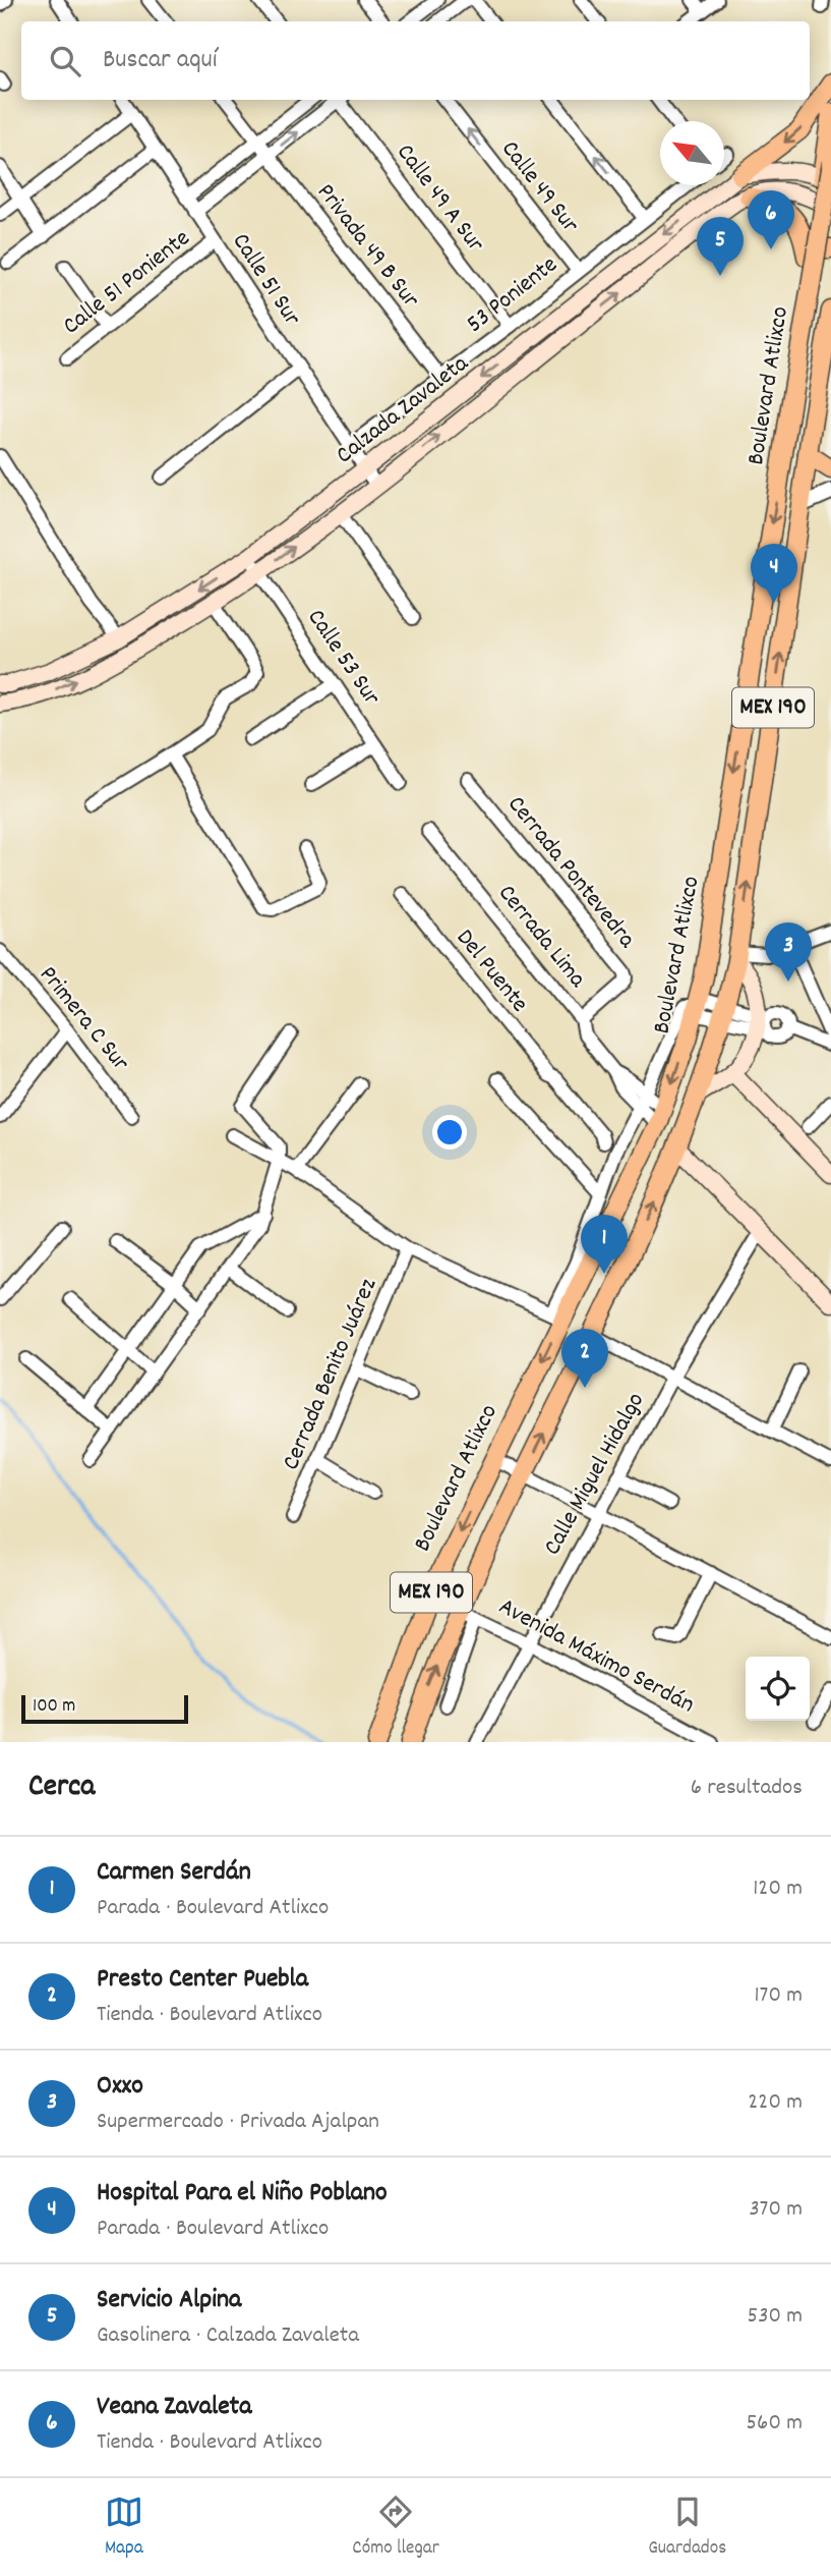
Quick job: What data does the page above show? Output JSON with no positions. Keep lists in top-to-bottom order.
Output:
{
  "streets": {
    "main road": ["Boulevard Atlixco", "Calzada Zavaleta", "MEX 190"],
    "street": [
      "Calle 49 Sur",
      "Calle 49 A Sur",
      "Privada 49 B Sur",
      "Calle 51 Sur",
      "Calle 51 Poniente",
      "53 Poniente",
      "Calle 53 Sur",
      "Cerrada Pontevedra",
      "Cerrada Lima",
      "Del Puente",
      "Primera C Sur",
      "Cerrada Benito Juárez",
      "Calle Miguel Hidalgo",
      "Avenida Máximo Serdán"
    ]
  },
  "crossings": [
    ["Calle 49 Sur", "53 Poniente"],
    ["Calle 49 A Sur", "53 Poniente"],
    ["Privada 49 B Sur", "53 Poniente"],
    ["Calle 51 Sur", "Calle 51 Poniente"],
    ["Calle 51 Sur", "53 Poniente"],
    ["Calle 51 Sur", "Calzada Zavaleta"],
    ["Boulevard Atlixco", "Calzada Zavaleta"],
    ["Boulevard Atlixco", "Cerrada Lima"],
    ["Boulevard Atlixco", "Avenida Máximo Serdán"],
    ["Calzada Zavaleta", "Calle 53 Sur"],
    ["Cerrada Pontevedra", "Cerrada Lima"],
    ["Calle Miguel Hidalgo", "Avenida Máximo Serdán"]
  ],
  "scale_bar": "100 m",
  "north": "top left",
  "page": {
    "search": "Buscar aquí",
    "pins": [
      "6",
      "5",
      "4",
      "3",
      "1",
      "2"
    ],
    "scale": "100 m",
    "heading": ["Cerca", "6 resultados"],
    "list": [
      {
        "mark": "1",
        "name": "Carmen Serdán",
        "note": "Parada · Boulevard Atlixco",
        "value": "120 m"
      },
      {
        "mark": "2",
        "name": "Presto Center Puebla",
        "note": "Tienda · Boulevard Atlixco",
        "value": "170 m"
      },
      {
        "mark": "3",
        "name": "Oxxo",
        "note": "Supermercado · Privada Ajalpan",
        "value": "220 m"
      },
      {
        "mark": "4",
        "name": "Hospital Para el Niño Poblano",
        "note": "Parada · Boulevard Atlixco",
        "value": "370 m"
      },
      {
        "mark": "5",
        "name": "Servicio Alpina",
        "note": "Gasolinera · Calzada Zavaleta",
        "value": "530 m"
      },
      {
        "mark": "6",
        "name": "Veana Zavaleta",
        "note": "Tienda · Boulevard Atlixco",
        "value": "560 m"
      }
    ],
    "nav": ["Mapa", "Cómo llegar", "Guardados"]
  }
}
